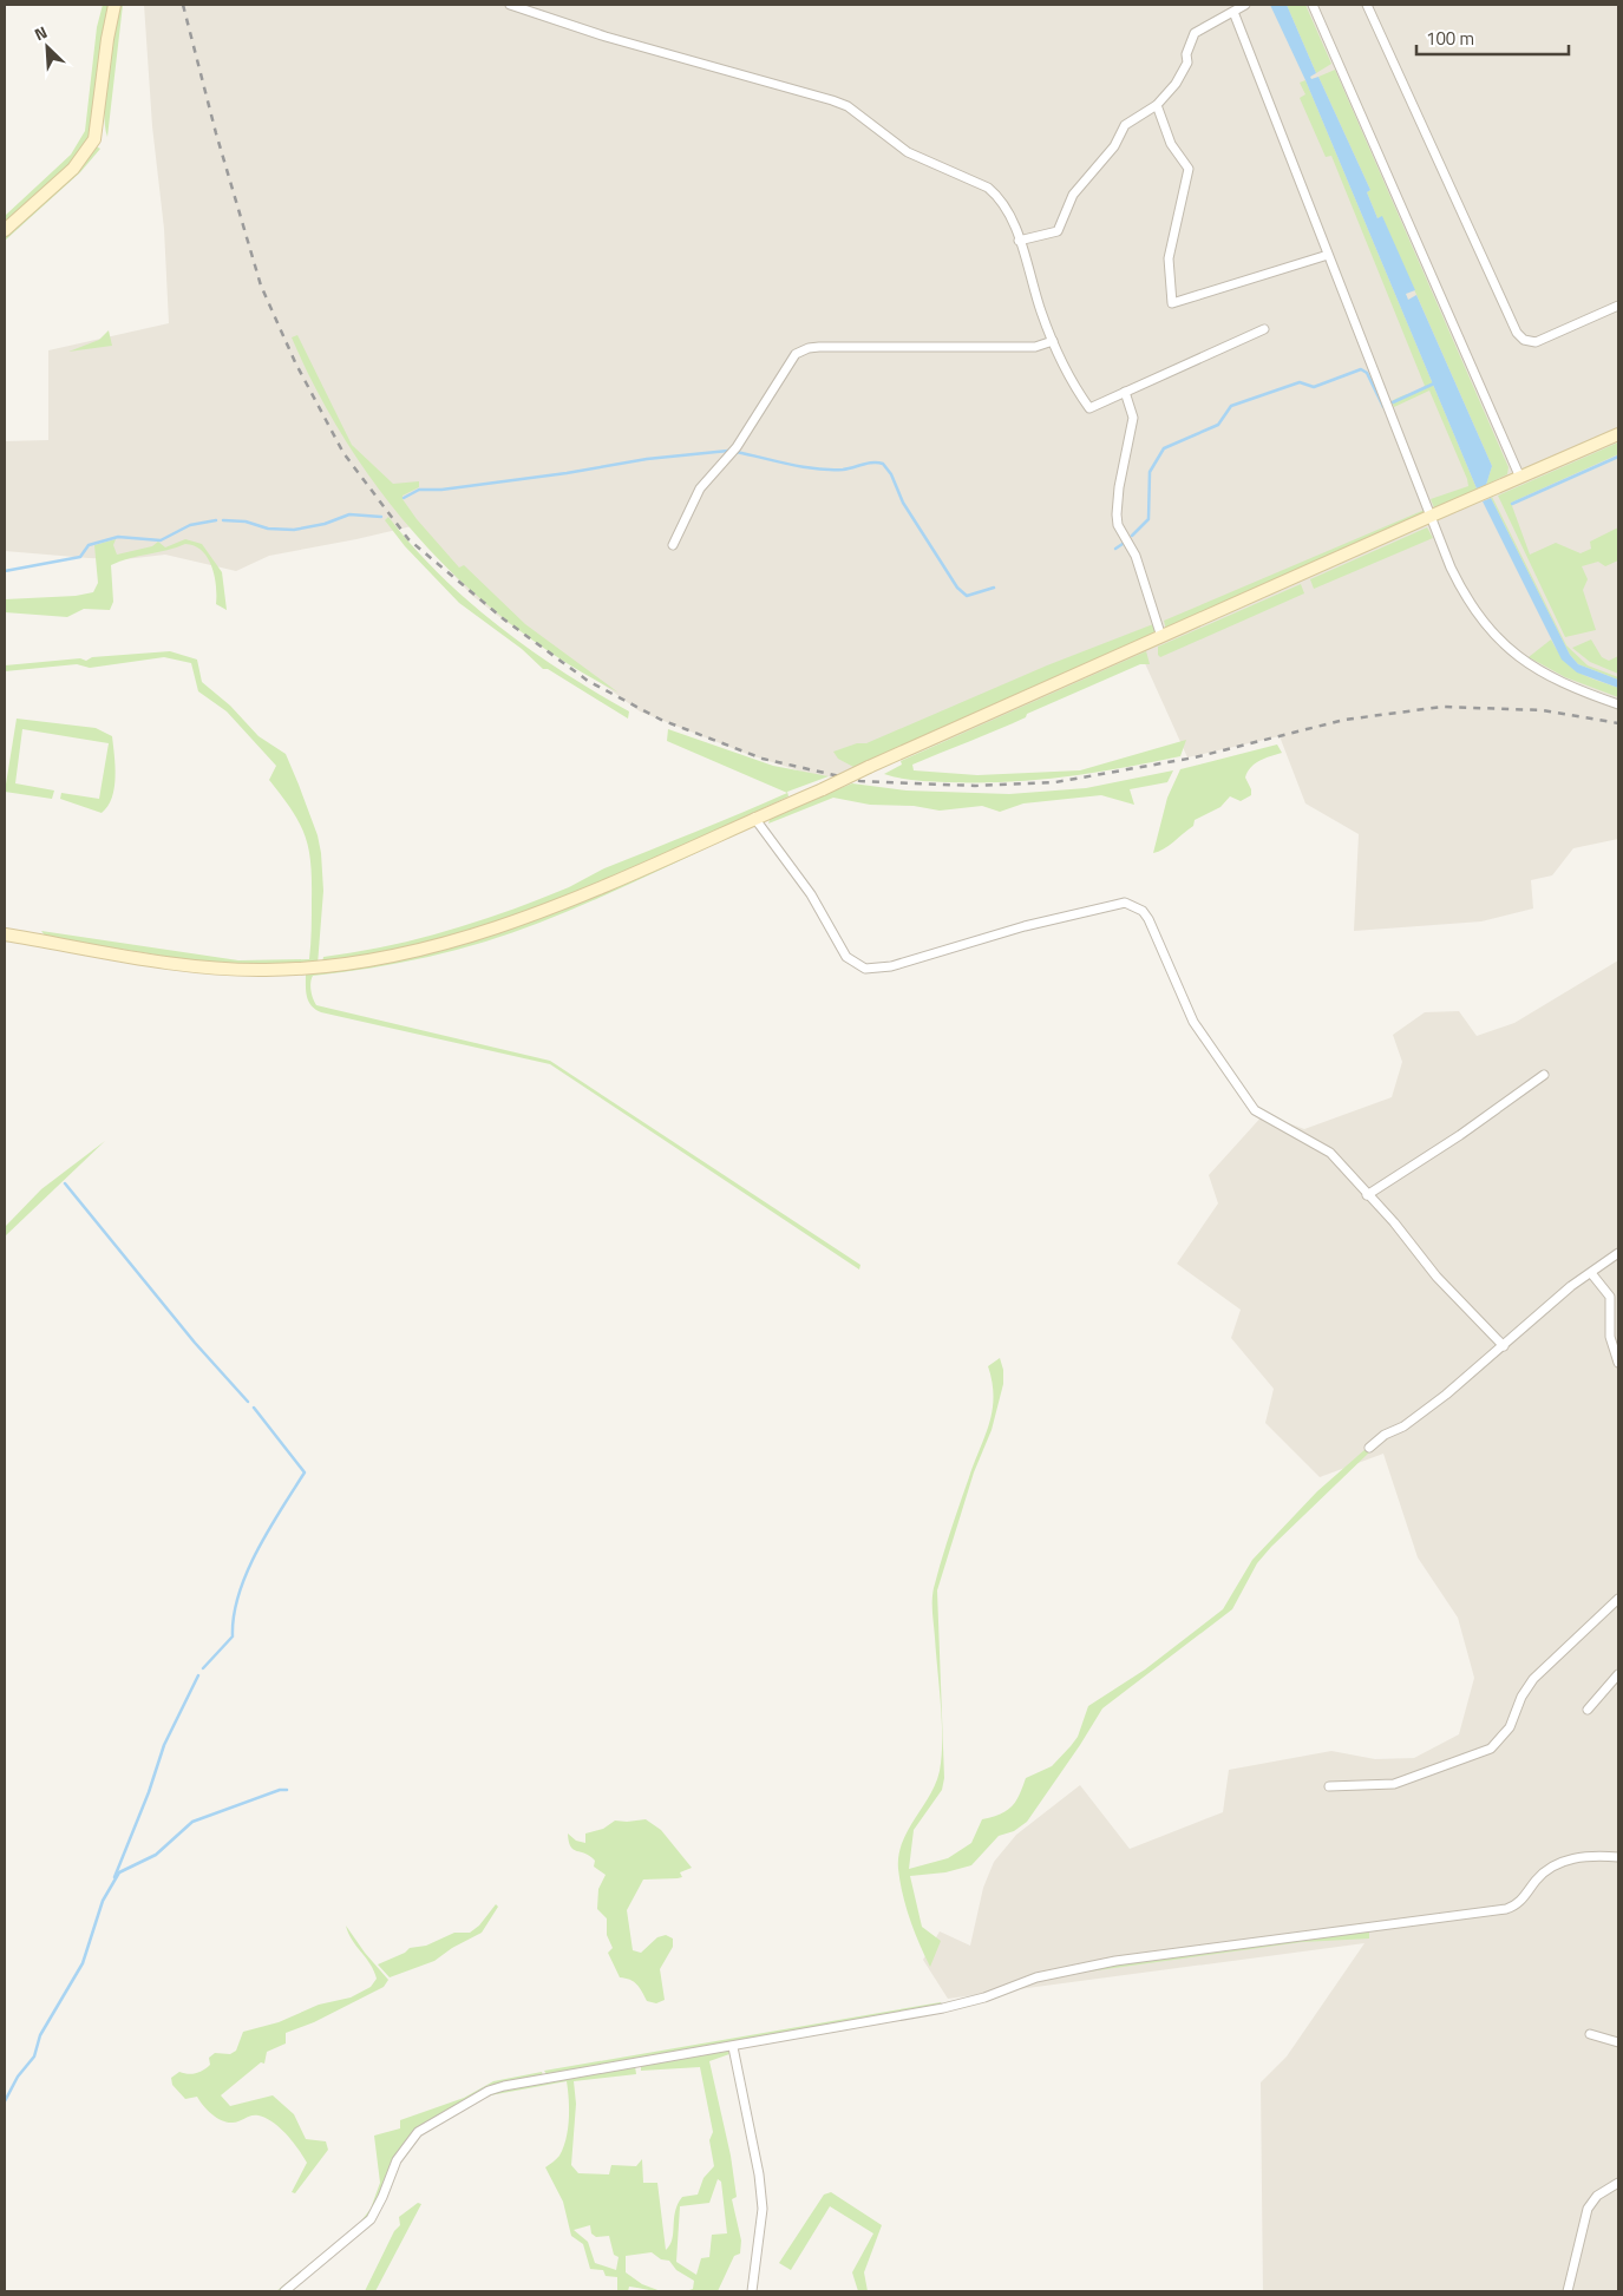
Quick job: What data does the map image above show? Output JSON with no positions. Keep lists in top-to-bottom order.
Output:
{
  "scale_bar": "100 m",
  "north": "top left"
}
